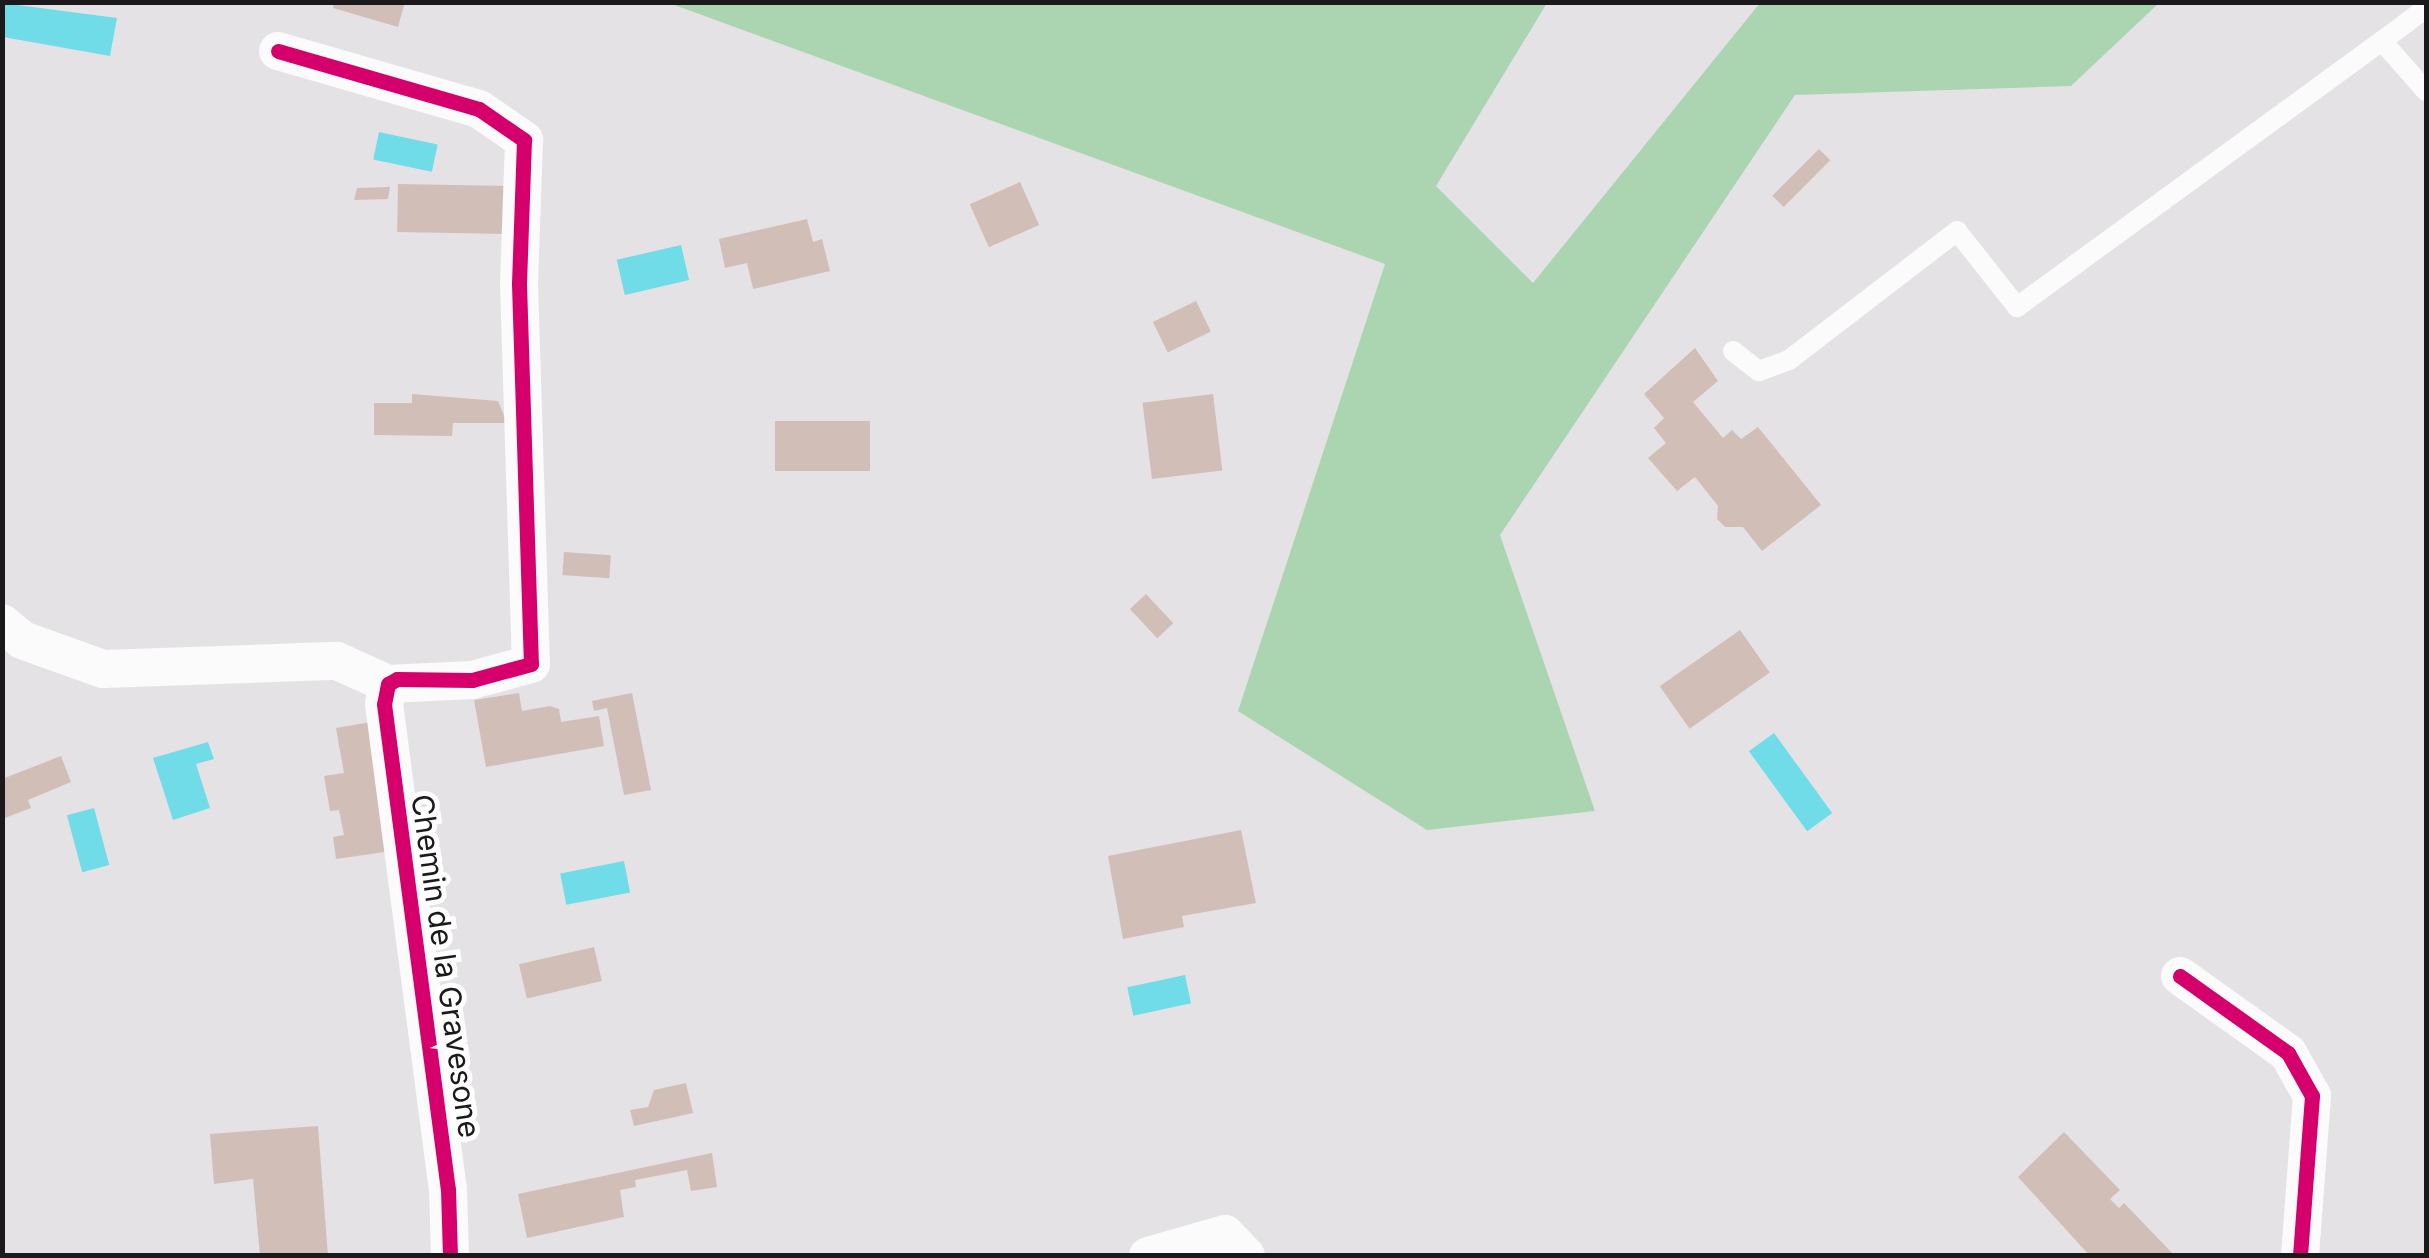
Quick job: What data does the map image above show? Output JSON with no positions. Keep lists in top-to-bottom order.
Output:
{
  "streets": {
    "street": ["Chemin de la Gravesone"]
  }
}
